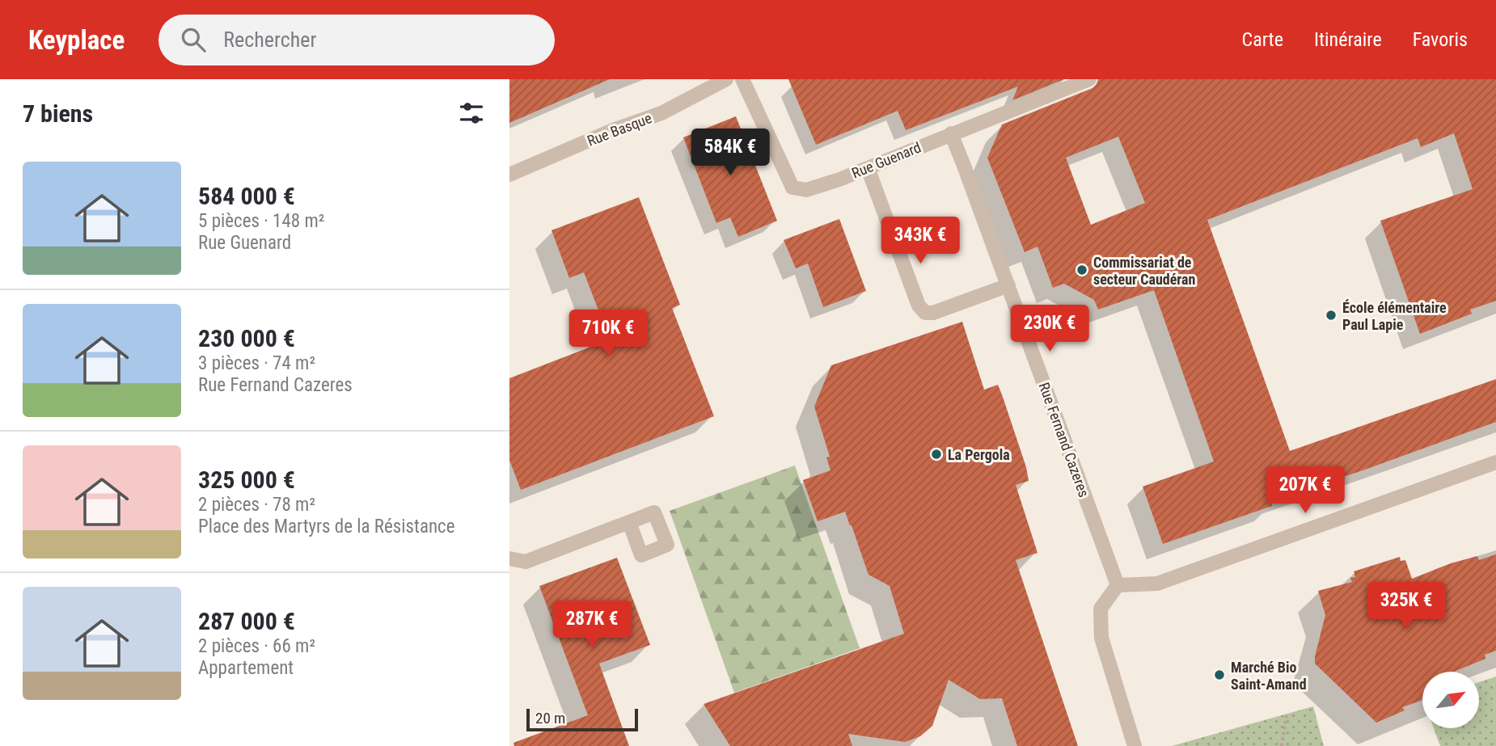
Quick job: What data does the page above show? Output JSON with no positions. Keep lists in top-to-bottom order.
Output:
{
  "streets": {
    "street": ["Rue Basque", "Rue Guenard", "Rue Fernand Cazeres"]
  },
  "crossings": [
    ["Rue Guenard", "Rue Fernand Cazeres"]
  ],
  "places": [
    "Commissariat de secteur Caudéran",
    "École élémentaire Paul Lapie",
    "La Pergola",
    "Marché Bio Saint-Amand"
  ],
  "scale_bar": "20 m",
  "north": "top right",
  "page": {
    "header": "Keyplace",
    "search": "Rechercher",
    "nav": ["Carte", "Itinéraire", "Favoris"],
    "heading": "7 biens",
    "price": [
      "584K €",
      "343K €",
      "230K €",
      "710K €",
      "207K €",
      "325K €",
      "287K €"
    ],
    "list": [
      {
        "name": "584 000 €",
        "note": "5 pièces · 148 m² · Rue Guenard"
      },
      {
        "name": "230 000 €",
        "note": "3 pièces · 74 m² · Rue Fernand Cazeres"
      },
      {
        "name": "325 000 €",
        "note": "2 pièces · 78 m² · Place des Martyrs de la Résistance"
      },
      {
        "name": "287 000 €",
        "note": "2 pièces · 66 m² · Appartement"
      }
    ],
    "scale": "20 m"
  }
}
